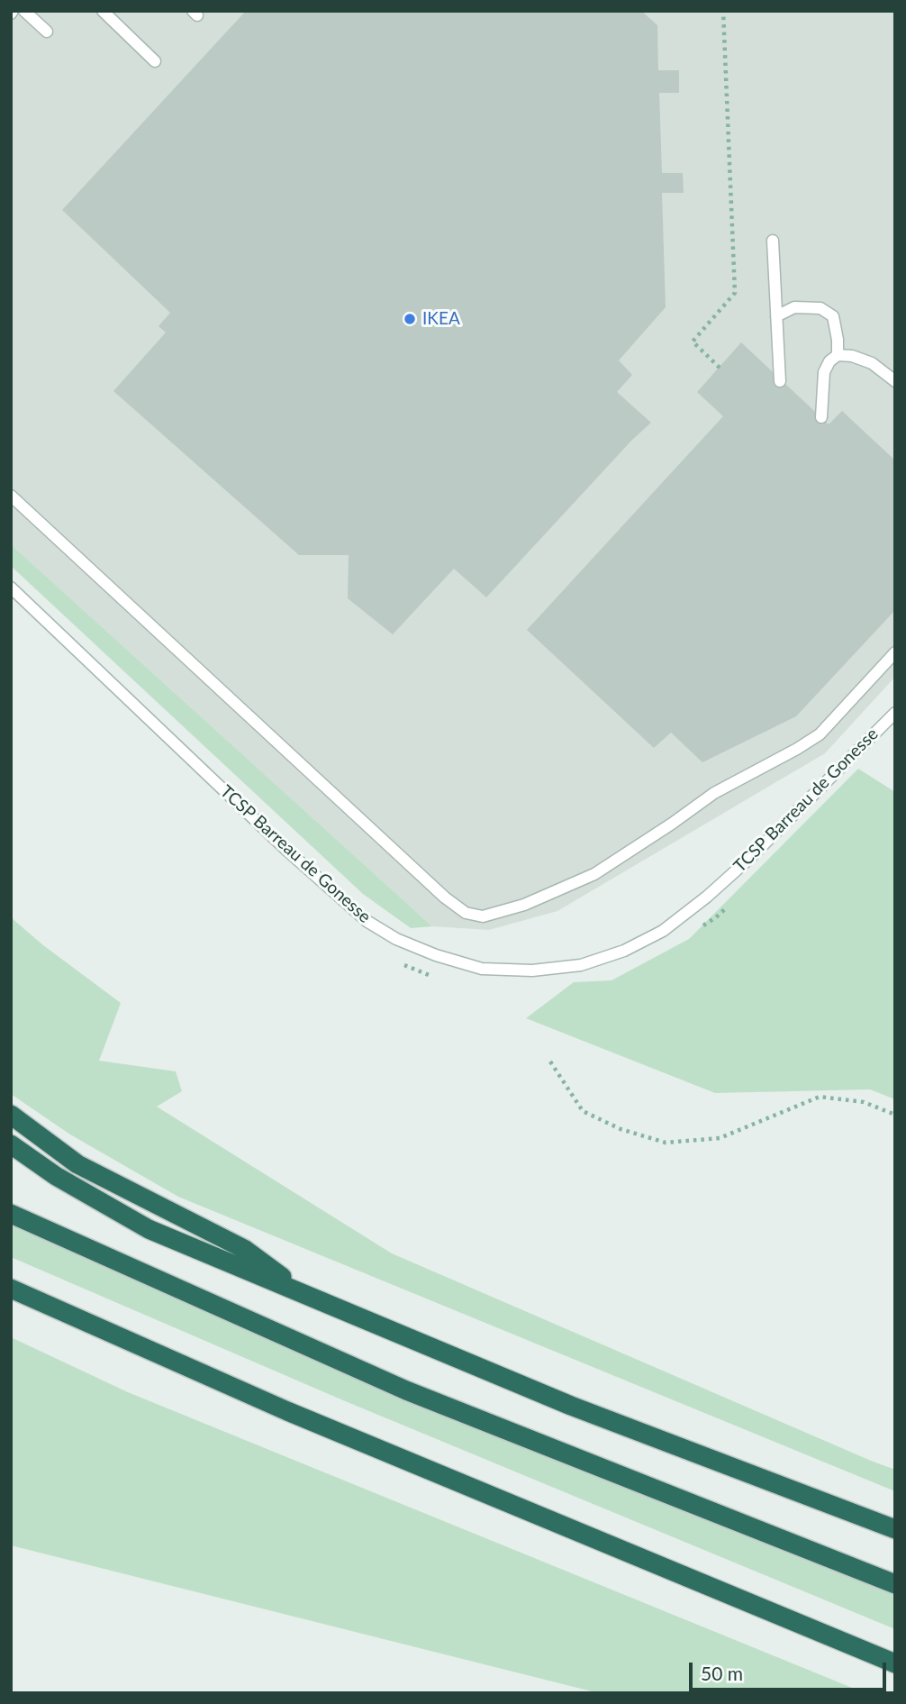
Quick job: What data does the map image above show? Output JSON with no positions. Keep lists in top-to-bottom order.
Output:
{
  "streets": {
    "lane": ["TCSP Barreau de Gonesse"]
  },
  "places": ["IKEA"],
  "scale_bar": "50 m"
}
